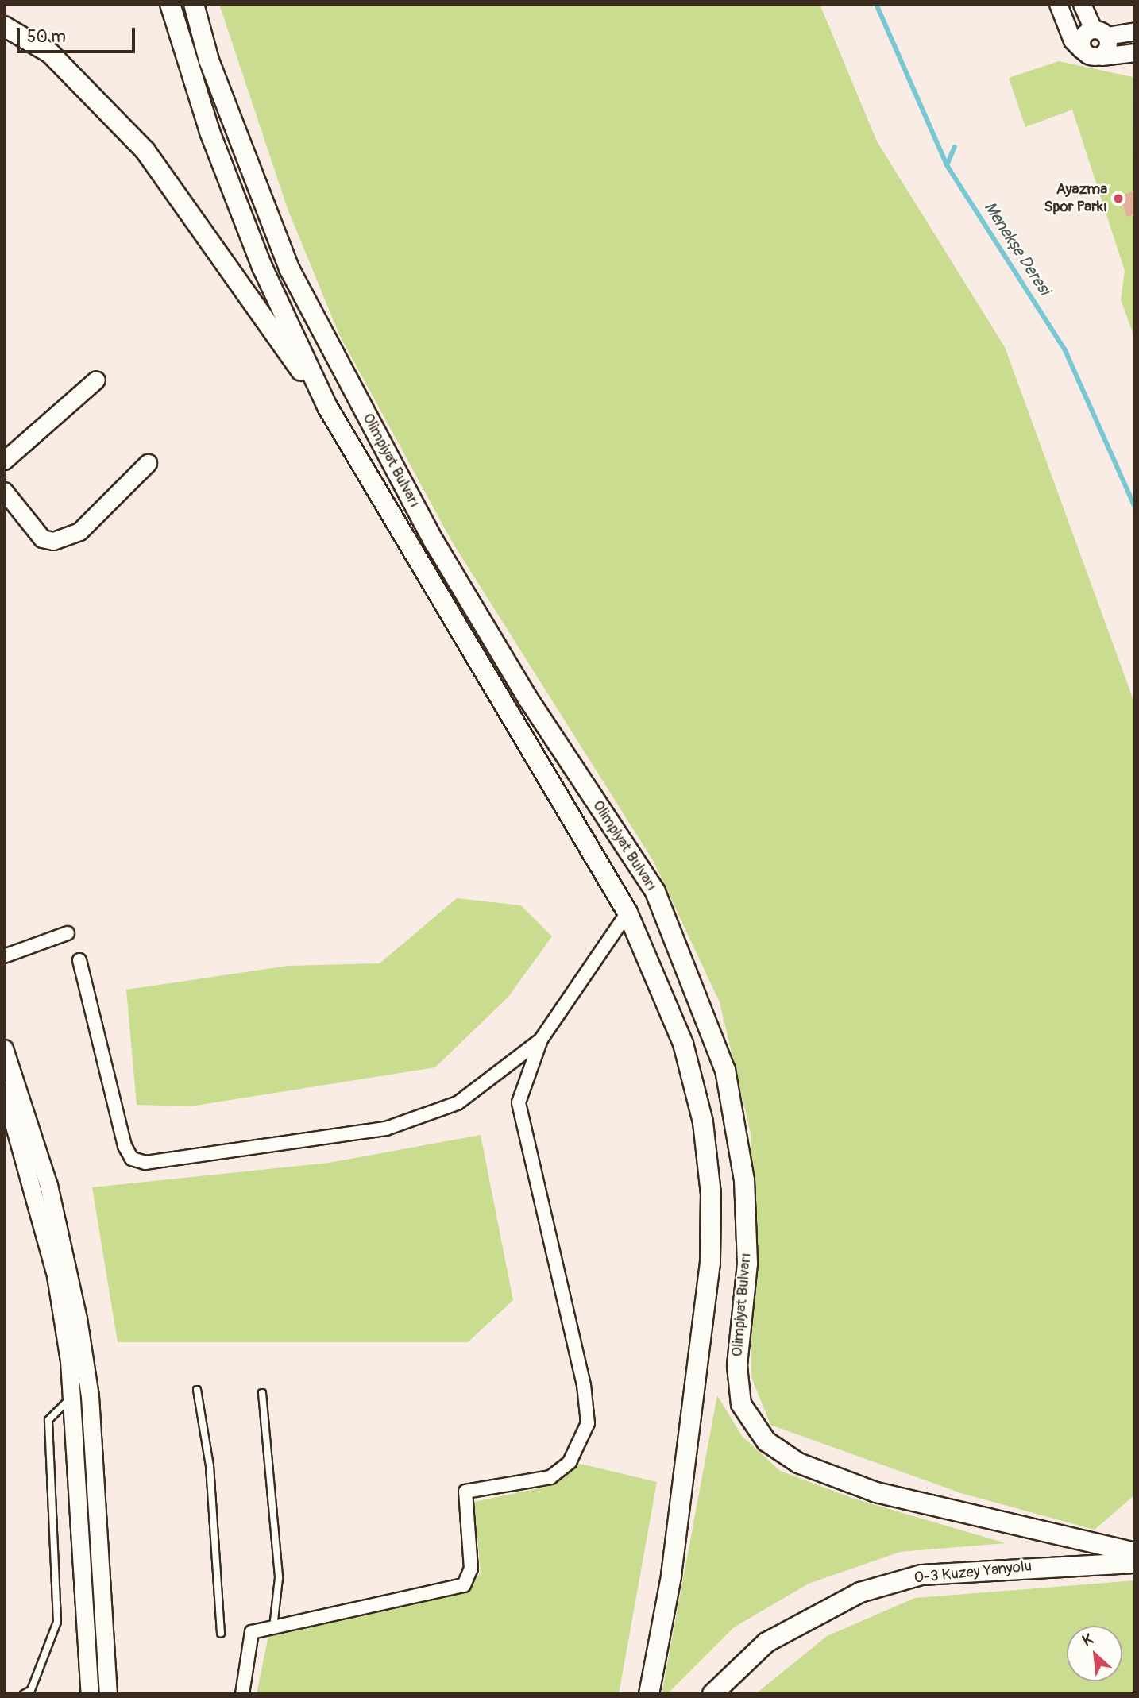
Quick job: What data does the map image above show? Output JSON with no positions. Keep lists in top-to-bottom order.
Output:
{
  "streets": {
    "main road": ["Olimpiyat Bulvarı", "O-3 Kuzey Yanyolu"]
  },
  "water": ["Menekşe Deresi"],
  "places": ["Ayazma Spor Parkı"],
  "scale_bar": "50 m",
  "north": "top left"
}
